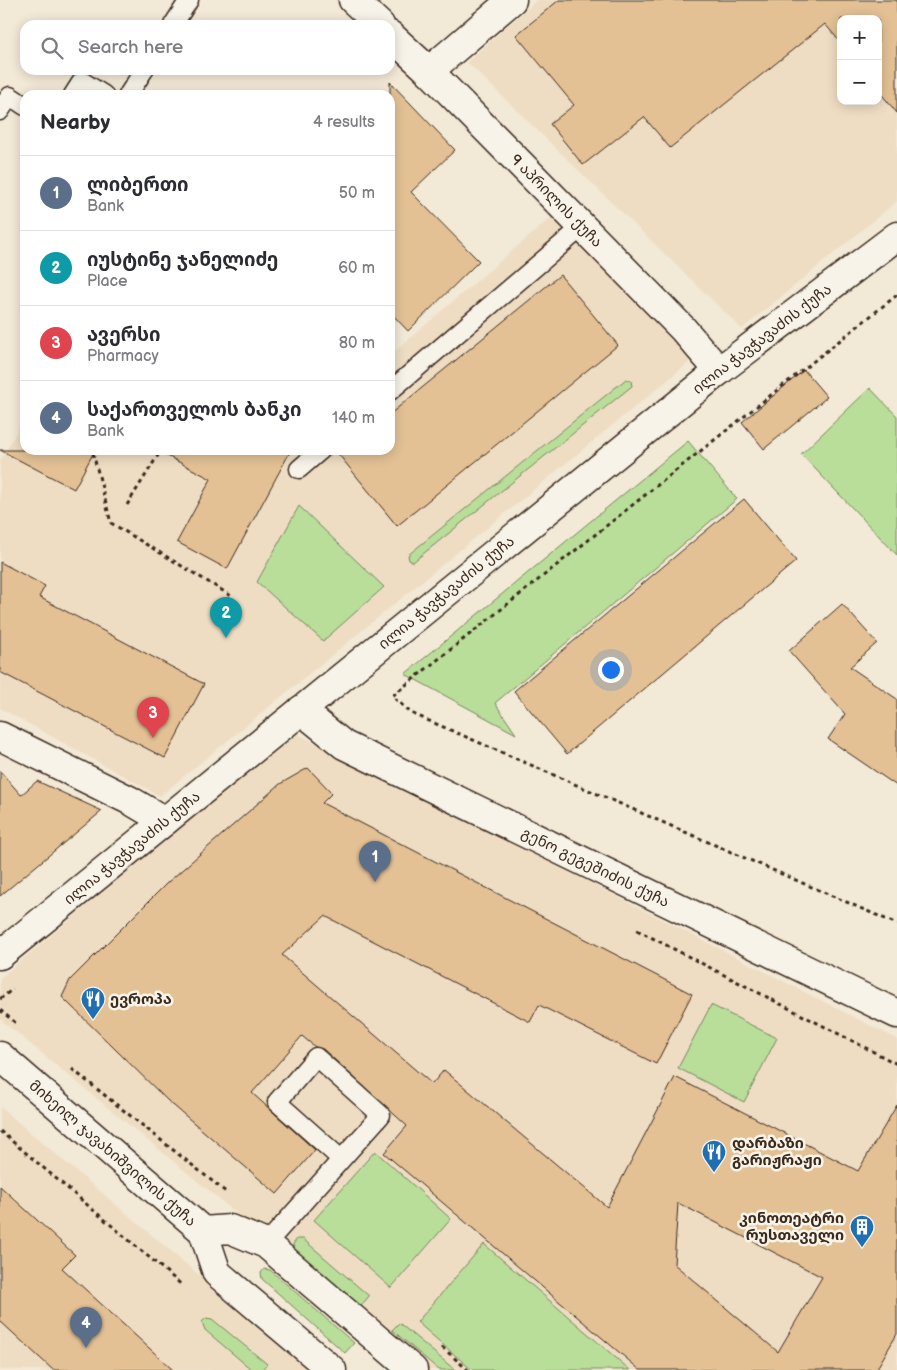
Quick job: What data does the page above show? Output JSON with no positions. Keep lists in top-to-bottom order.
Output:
{
  "streets": {
    "street": [
      "9 აპრილის ქუჩა",
      "ილია ჭავჭავაძის ქუჩა",
      "გენო გეგეშიძის ქუჩა",
      "მიხეილ ჯავახიშვილის ქუჩა"
    ]
  },
  "crossings": [
    ["9 აპრილის ქუჩა", "ილია ჭავჭავაძის ქუჩა"],
    ["ილია ჭავჭავაძის ქუჩა", "გენო გეგეშიძის ქუჩა"]
  ],
  "places": {
    "restaurant": ["ევროპა", "დარბაზი გარიჟრაჟი"],
    "building": ["კინოთეატრი რუსთაველი"]
  },
  "page": {
    "map_buttons": ["+", "−"],
    "search": "Search here",
    "heading": ["Nearby", "4 results"],
    "list": [
      {
        "mark": "1",
        "name": "ლიბერთი",
        "note": "Bank",
        "value": "50 m"
      },
      {
        "mark": "2",
        "name": "იუსტინე ჯანელიძე",
        "note": "Place",
        "value": "60 m"
      },
      {
        "mark": "3",
        "name": "ავერსი",
        "note": "Pharmacy",
        "value": "80 m"
      },
      {
        "mark": "4",
        "name": "საქართველოს ბანკი",
        "note": "Bank",
        "value": "140 m"
      }
    ],
    "pins": [
      "2",
      "3",
      "1",
      "4"
    ]
  }
}
